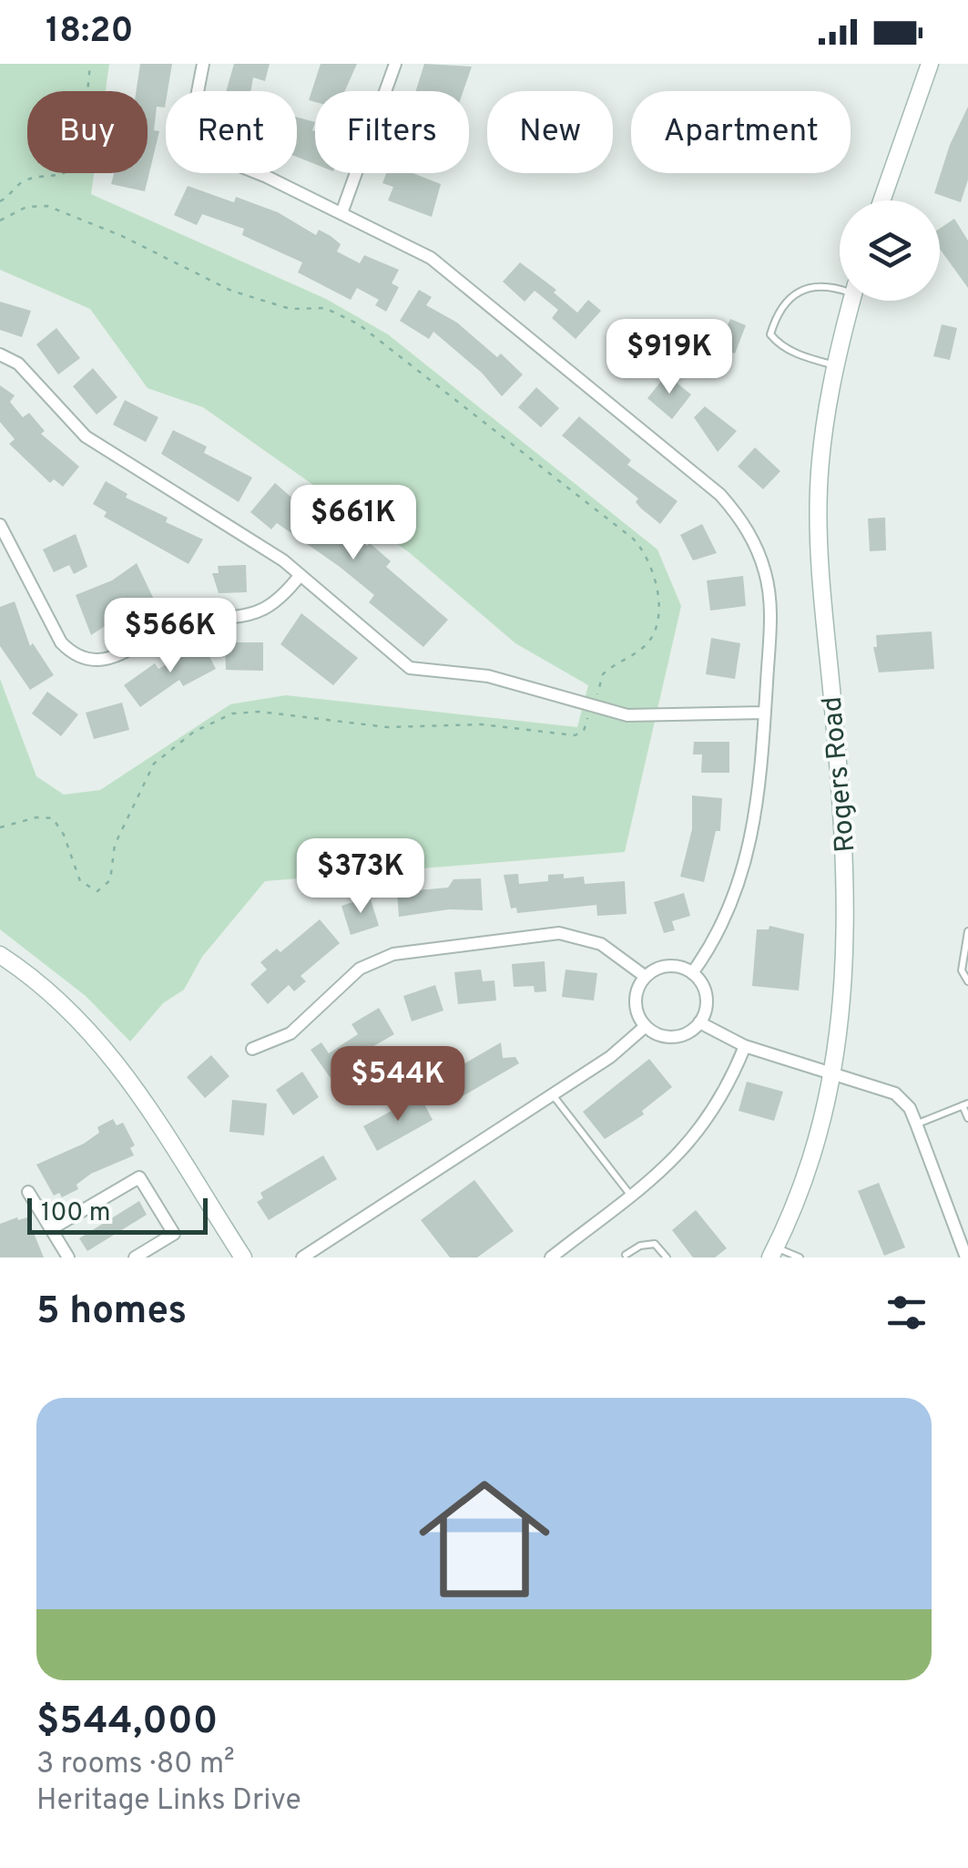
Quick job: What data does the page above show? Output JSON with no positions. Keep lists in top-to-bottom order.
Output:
{
  "streets": {
    "main road": ["Rogers Road"]
  },
  "scale_bar": "100 m",
  "page": {
    "status": "18:20",
    "chip": [
      "Buy",
      "Rent",
      "Filters",
      "New",
      "Apartment"
    ],
    "price": [
      "$919K",
      "$661K",
      "$566K",
      "$373K",
      "$544K"
    ],
    "scale": "100 m",
    "heading": "5 homes",
    "list": [
      {
        "name": "$544,000",
        "note": "3 rooms · 80 m² · Heritage Links Drive"
      }
    ]
  }
}
